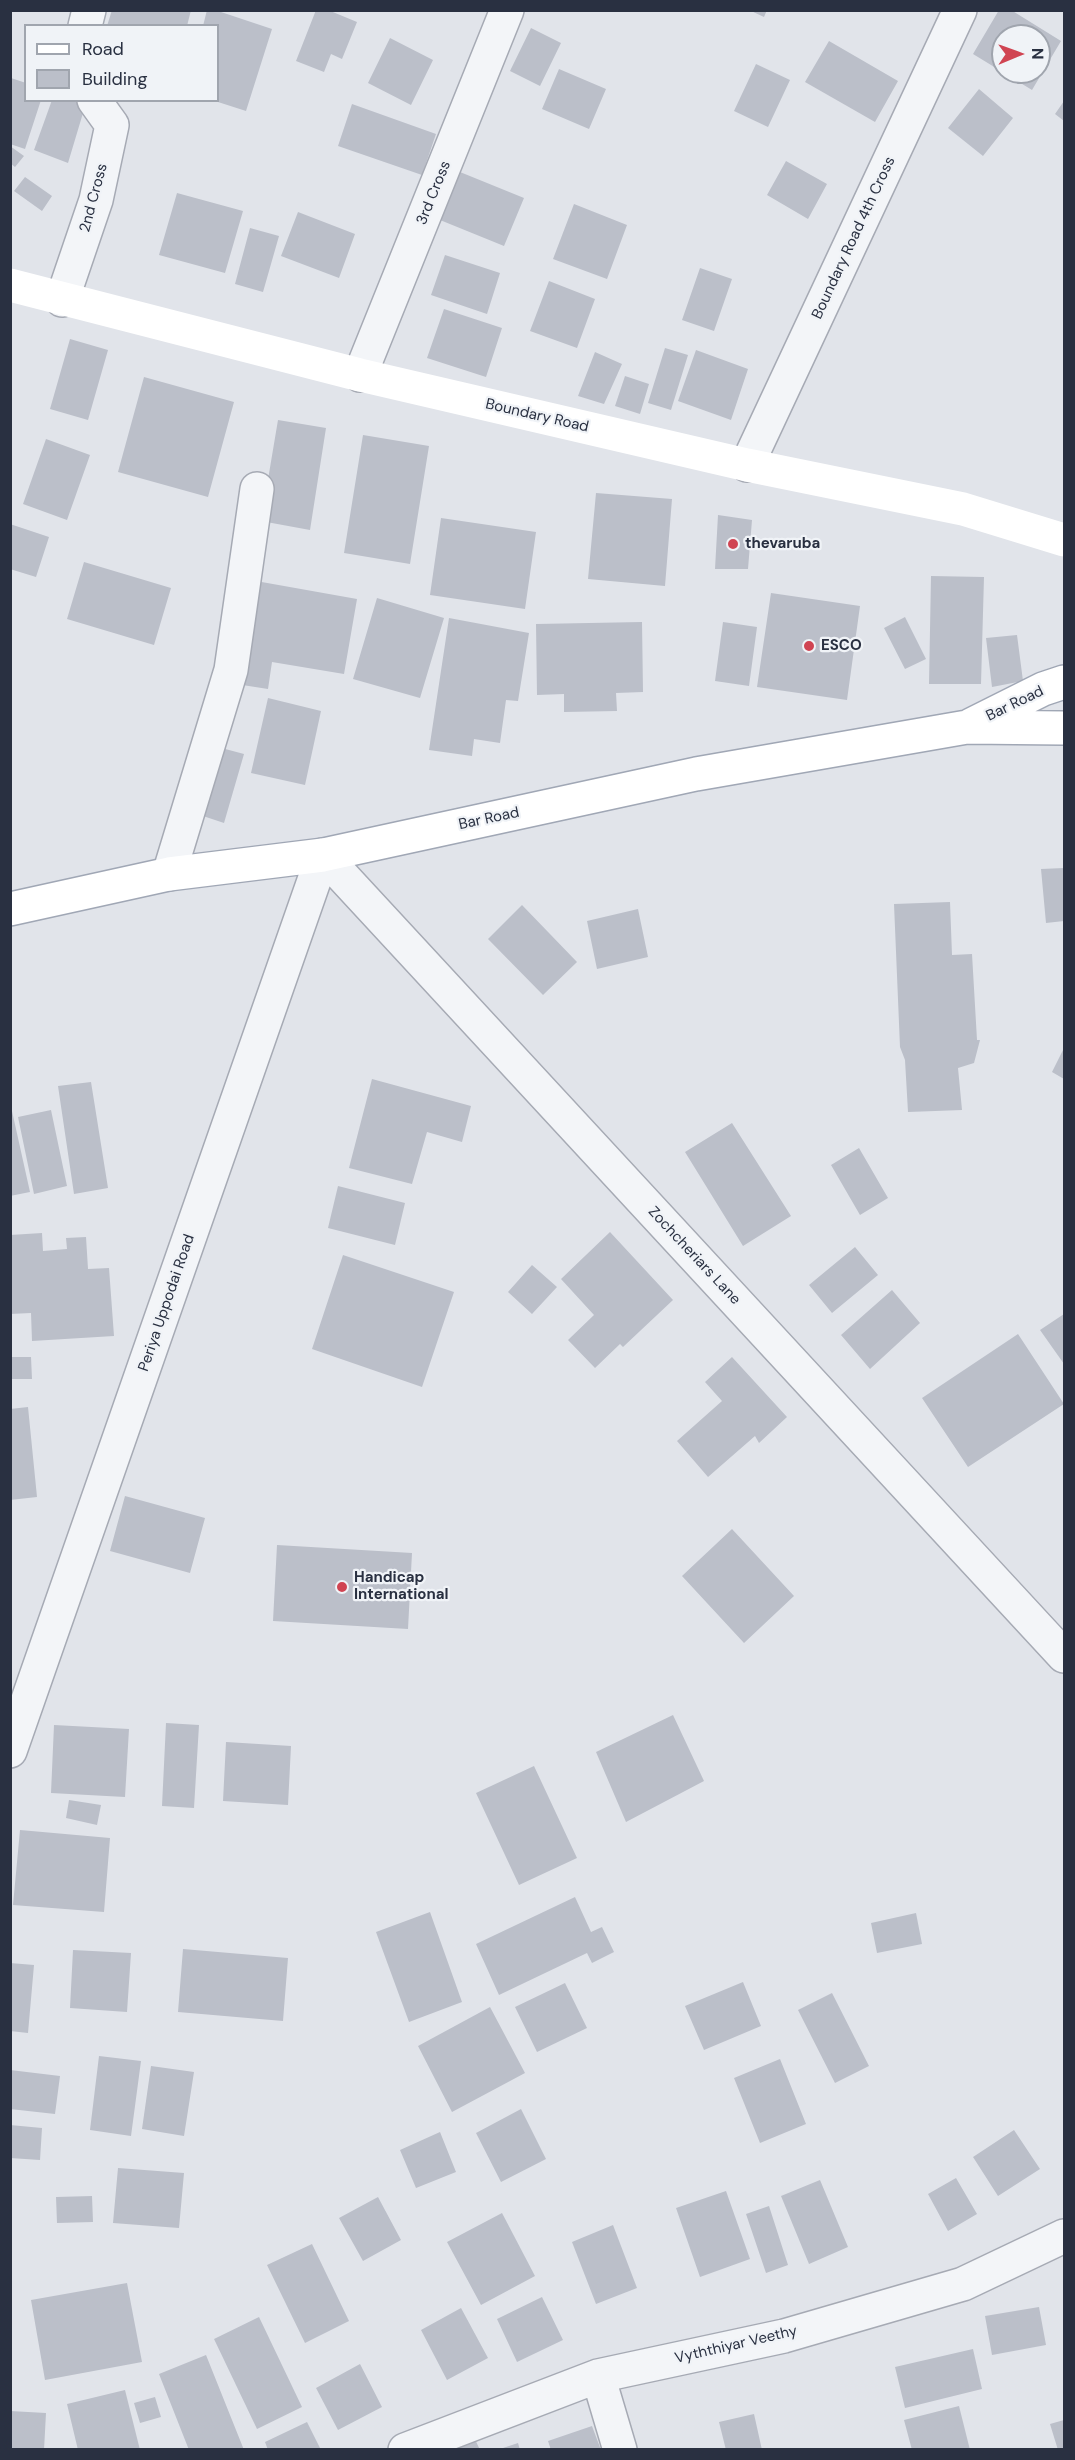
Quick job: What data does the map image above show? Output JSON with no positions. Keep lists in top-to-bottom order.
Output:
{
  "streets": {
    "main road": ["Boundary Road", "Bar Road"],
    "street": [
      "3rd Cross",
      "2nd Cross",
      "Boundary Road 4th Cross",
      "Zochcheriars Lane",
      "Periya Uppodai Road",
      "Vyththiyar Veethy"
    ]
  },
  "crossings": [
    ["3rd Cross", "Boundary Road"],
    ["2nd Cross", "Boundary Road"],
    ["Boundary Road 4th Cross", "Boundary Road"],
    ["Bar Road", "Zochcheriars Lane"],
    ["Bar Road", "Periya Uppodai Road"],
    ["Zochcheriars Lane", "Periya Uppodai Road"]
  ],
  "places": ["thevaruba", "ESCO", "Handicap International"],
  "legend": ["Road", "Building"],
  "north": "right"
}
